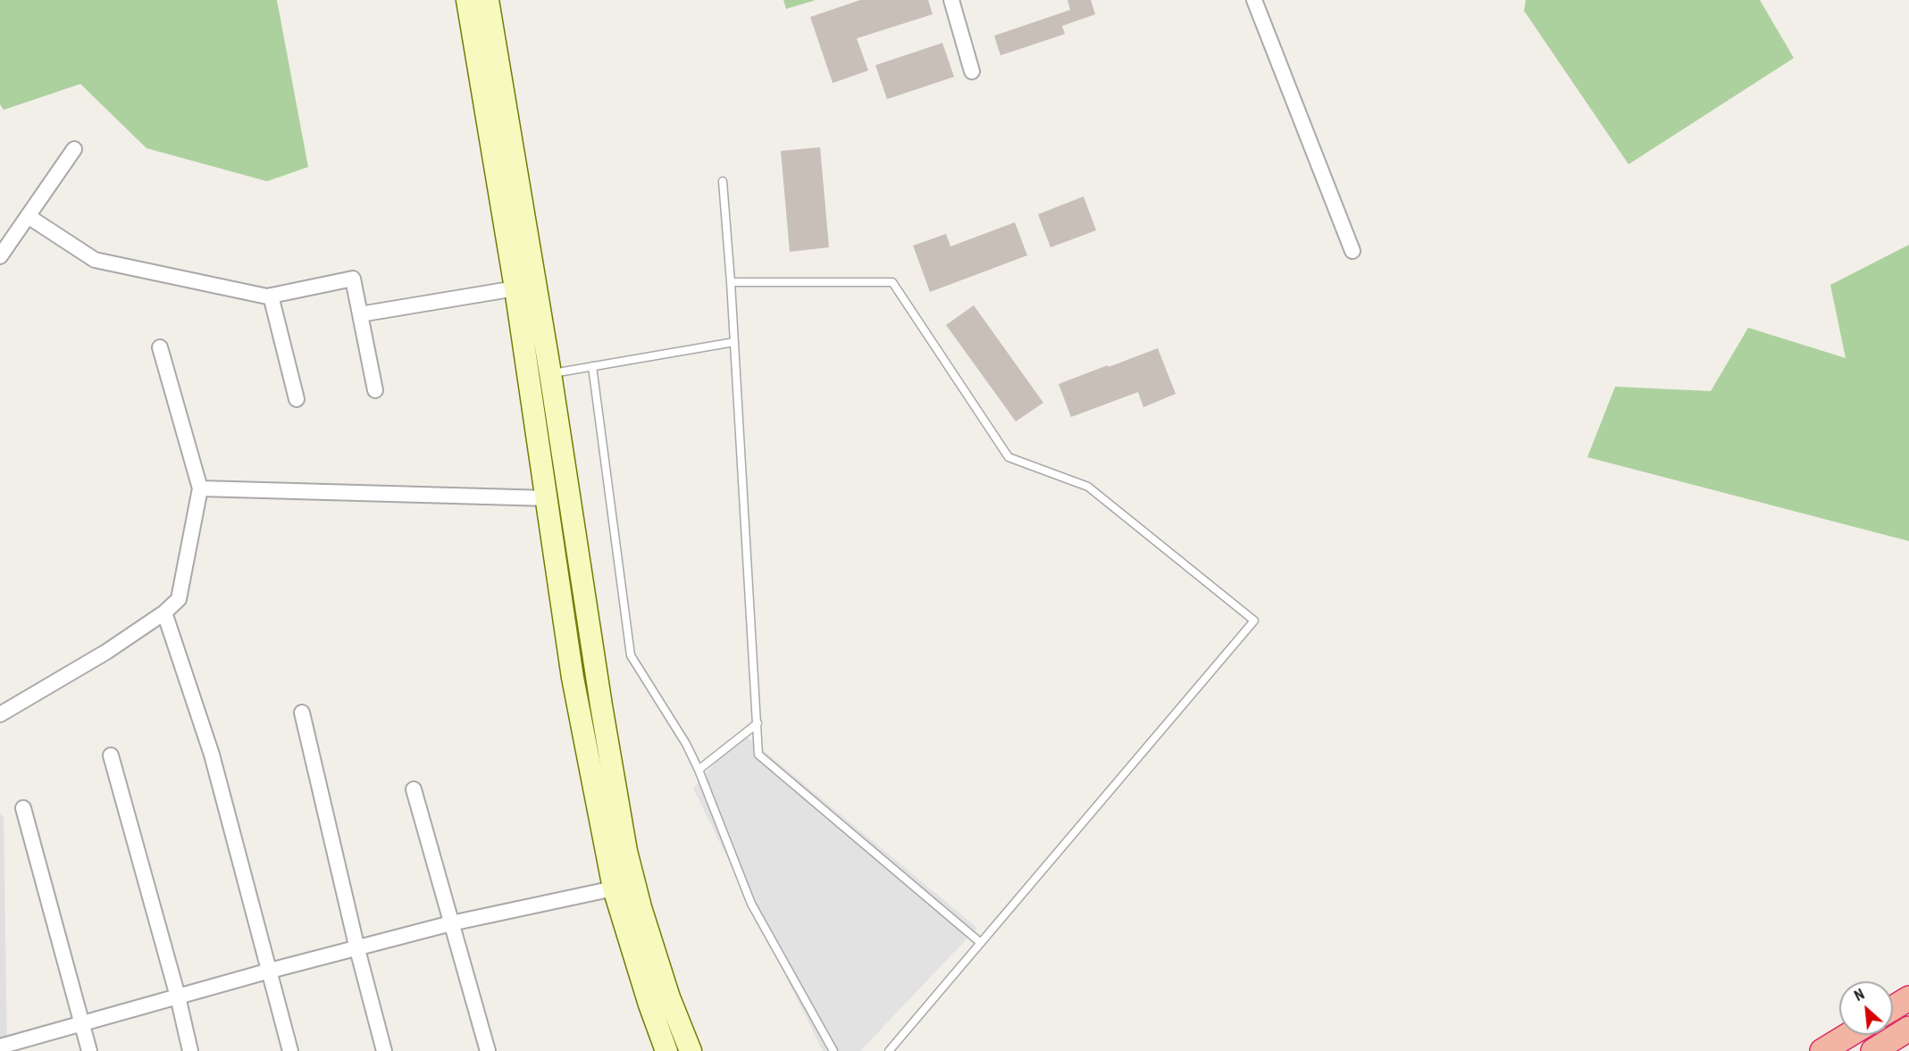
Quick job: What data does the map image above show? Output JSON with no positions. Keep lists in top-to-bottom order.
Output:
{
  "north": "top left"
}
